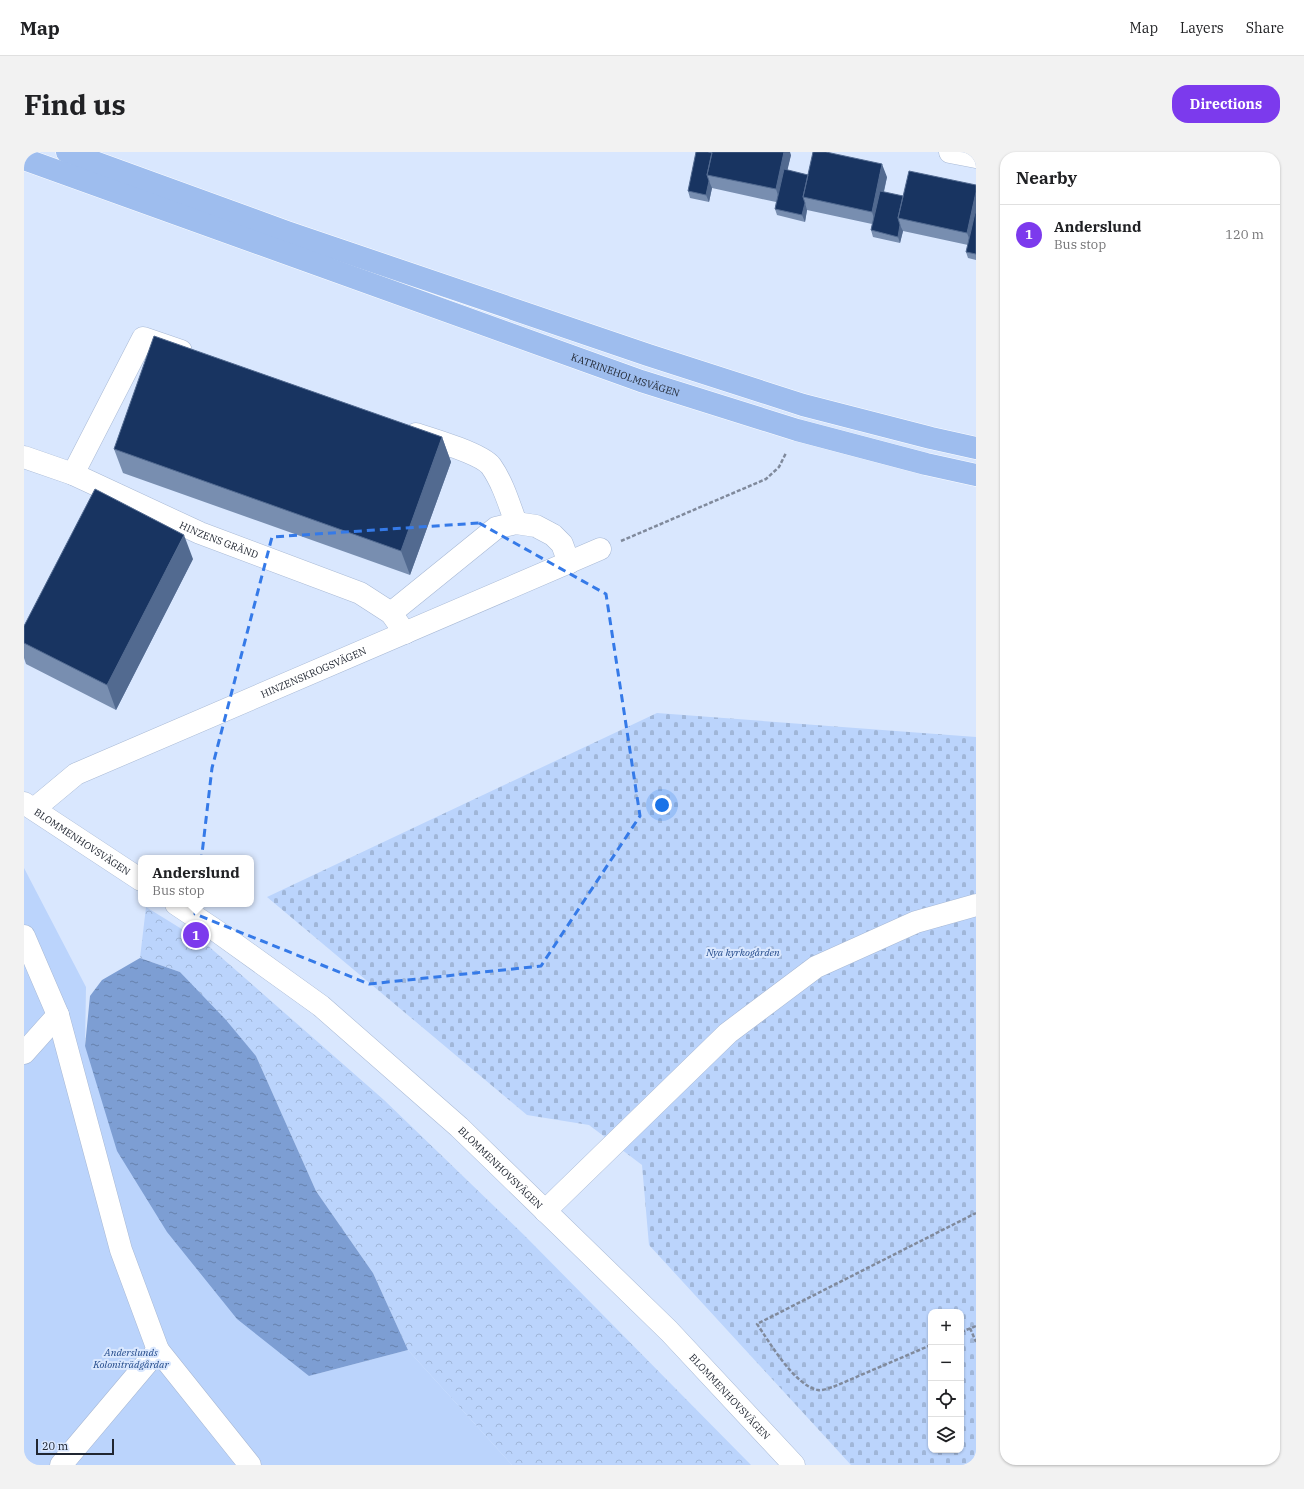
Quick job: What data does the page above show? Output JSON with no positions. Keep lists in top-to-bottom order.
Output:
{
  "streets": {
    "main road": ["KATRINEHOLMSVÄGEN"],
    "street": ["HINZENS GRÄND", "HINZENSKROGSVÄGEN", "BLOMMENHOVSVÄGEN"]
  },
  "crossings": [
    ["HINZENS GRÄND", "HINZENSKROGSVÄGEN"],
    ["HINZENSKROGSVÄGEN", "BLOMMENHOVSVÄGEN"]
  ],
  "parks": ["Nya kyrkogården", "Anderslunds Koloniträdgårdar"],
  "scale_bar": "20 m",
  "page": {
    "header": "Map",
    "nav": ["Map", "Layers", "Share"],
    "buttons": "Directions",
    "title": "Find us",
    "heading": "Nearby",
    "list": [
      {
        "mark": "1",
        "name": "Anderslund",
        "note": "Bus stop",
        "value": "120 m"
      }
    ],
    "popup": ["Anderslund", "Bus stop"],
    "pins": "1",
    "map_buttons": ["+", "−"],
    "scale": "20 m"
  }
}
